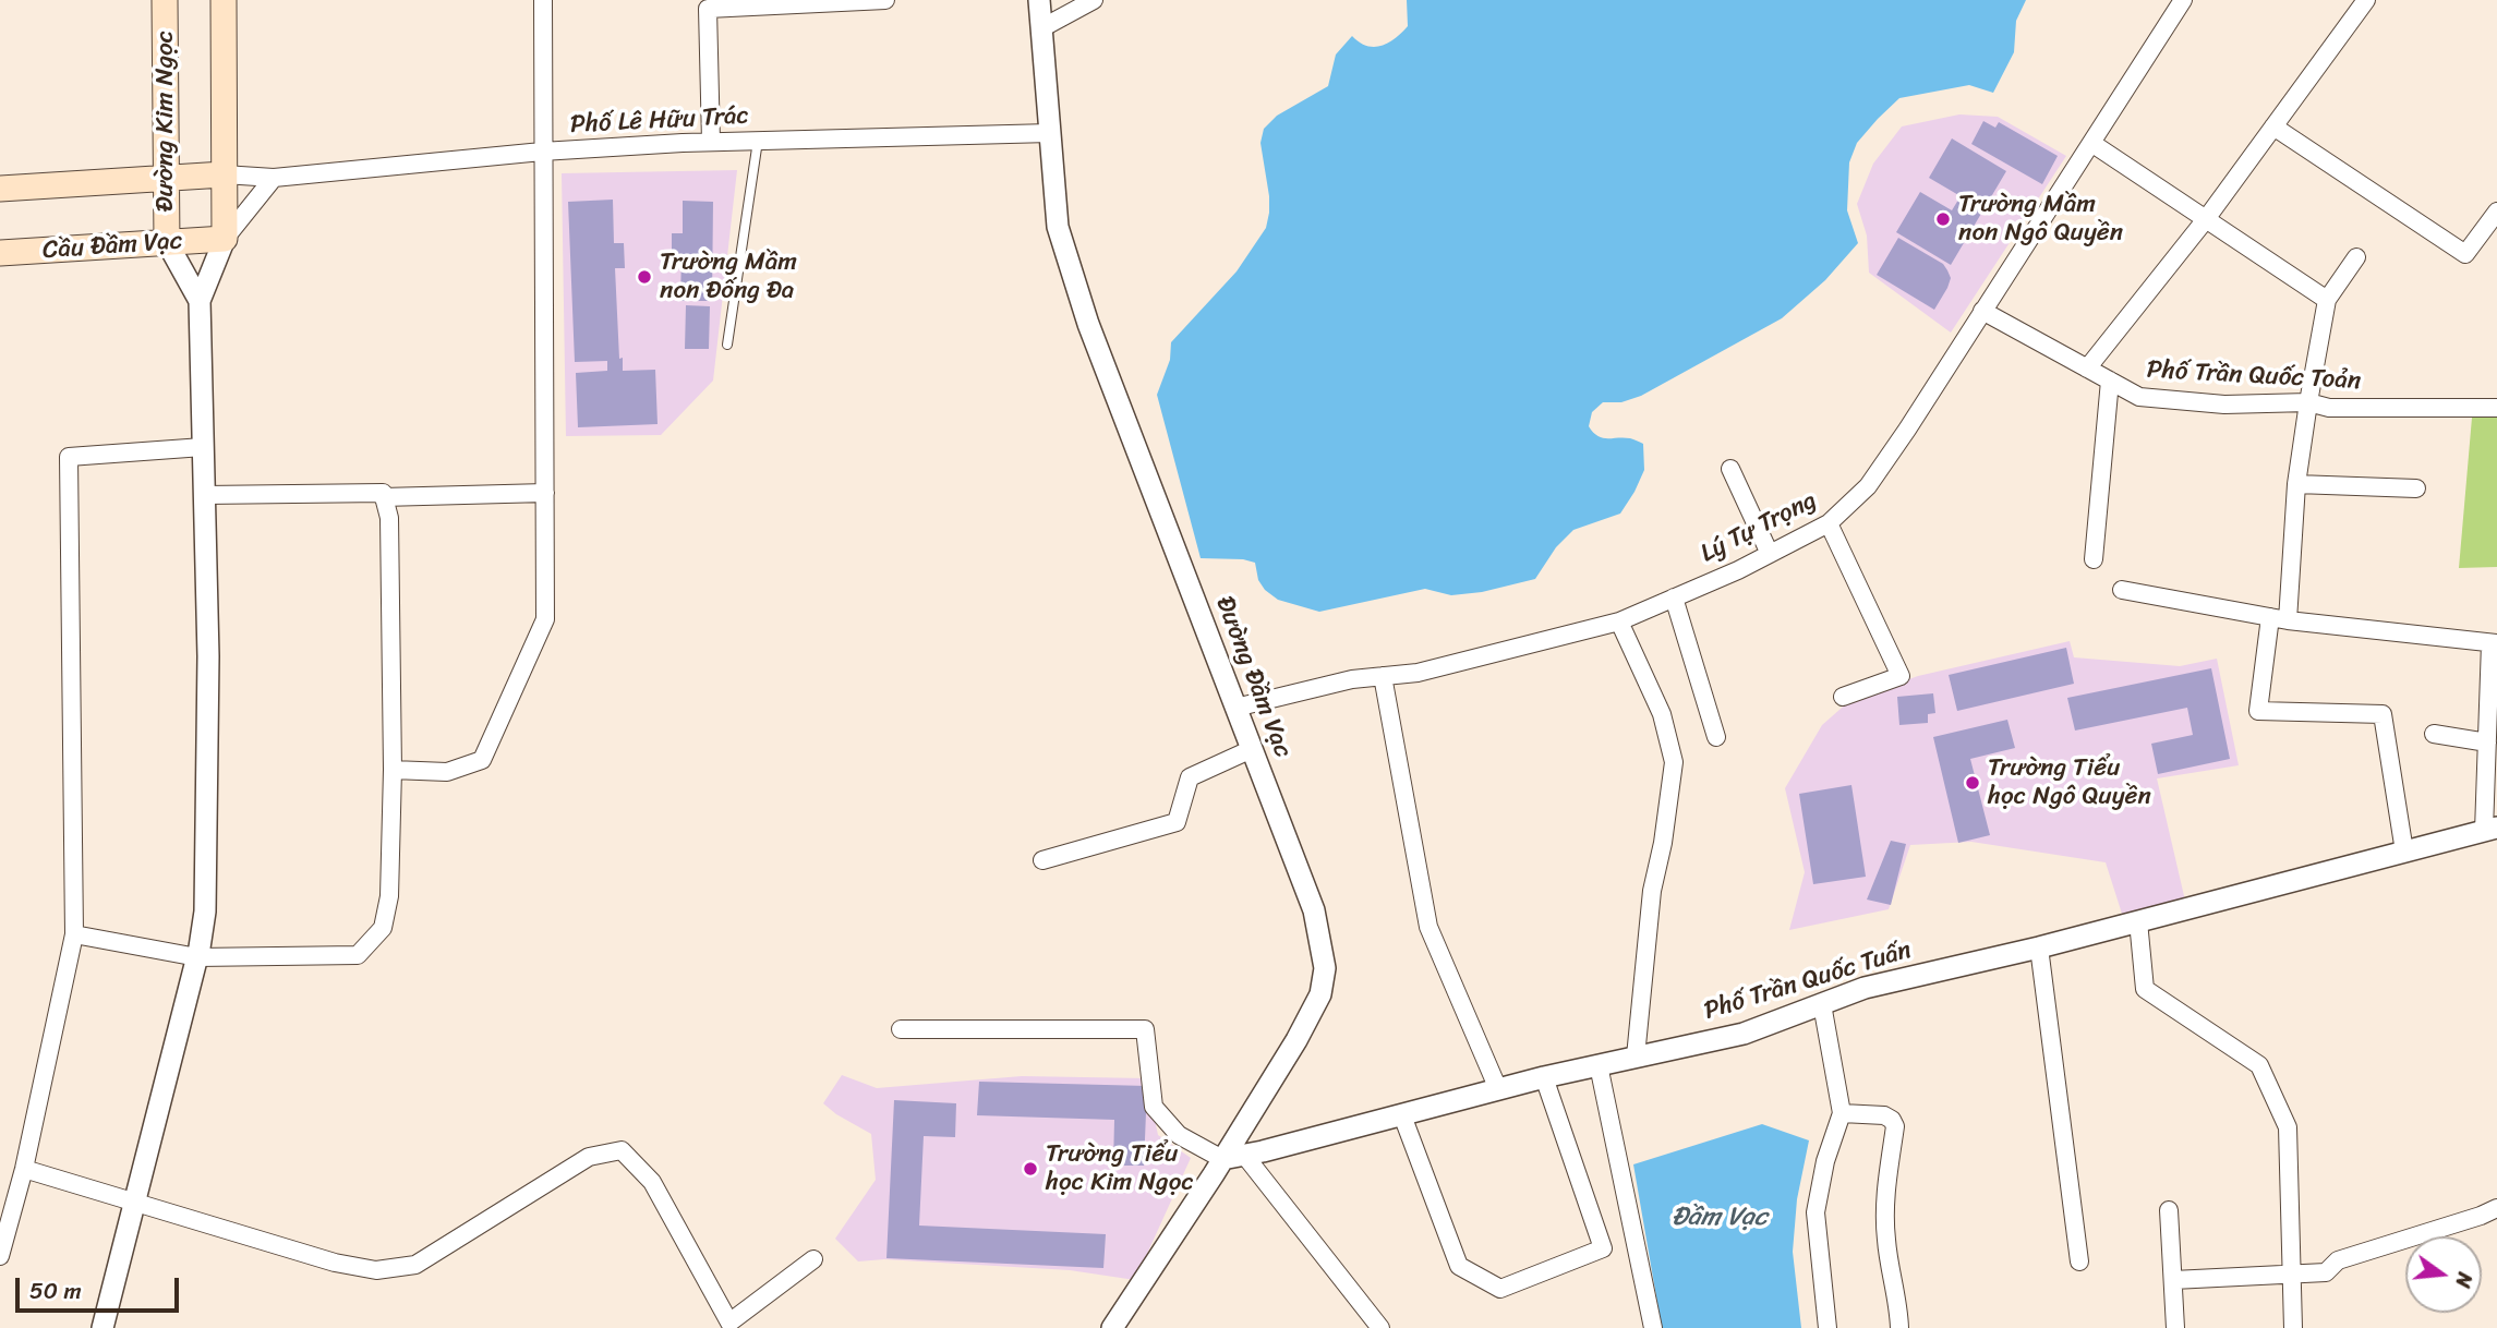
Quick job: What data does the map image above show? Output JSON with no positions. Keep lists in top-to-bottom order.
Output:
{
  "streets": {
    "main road": ["Đường Kim Ngọc", "Cầu Đầm Vạc"],
    "street": [
      "Phố Lê Hữu Trác",
      "Phố Trần Quốc Toản",
      "Lý Tự Trọng",
      "Đường Đầm Vạc",
      "Phố Trần Quốc Tuấn"
    ]
  },
  "crossings": [
    ["Đường Kim Ngọc", "Cầu Đầm Vạc"],
    ["Phố Lê Hữu Trác", "Đường Đầm Vạc"],
    ["Phố Trần Quốc Toản", "Lý Tự Trọng"],
    ["Lý Tự Trọng", "Đường Đầm Vạc"],
    ["Đường Đầm Vạc", "Phố Trần Quốc Tuấn"]
  ],
  "water": ["Đầm Vạc"],
  "places": [
    "Trường Mầm non Ngô Quyền",
    "Trường Mầm non Đống Đa",
    "Trường Tiểu học Ngô Quyền",
    "Trường Tiểu học Kim Ngọc"
  ],
  "scale_bar": "50 m",
  "north": "right"
}
